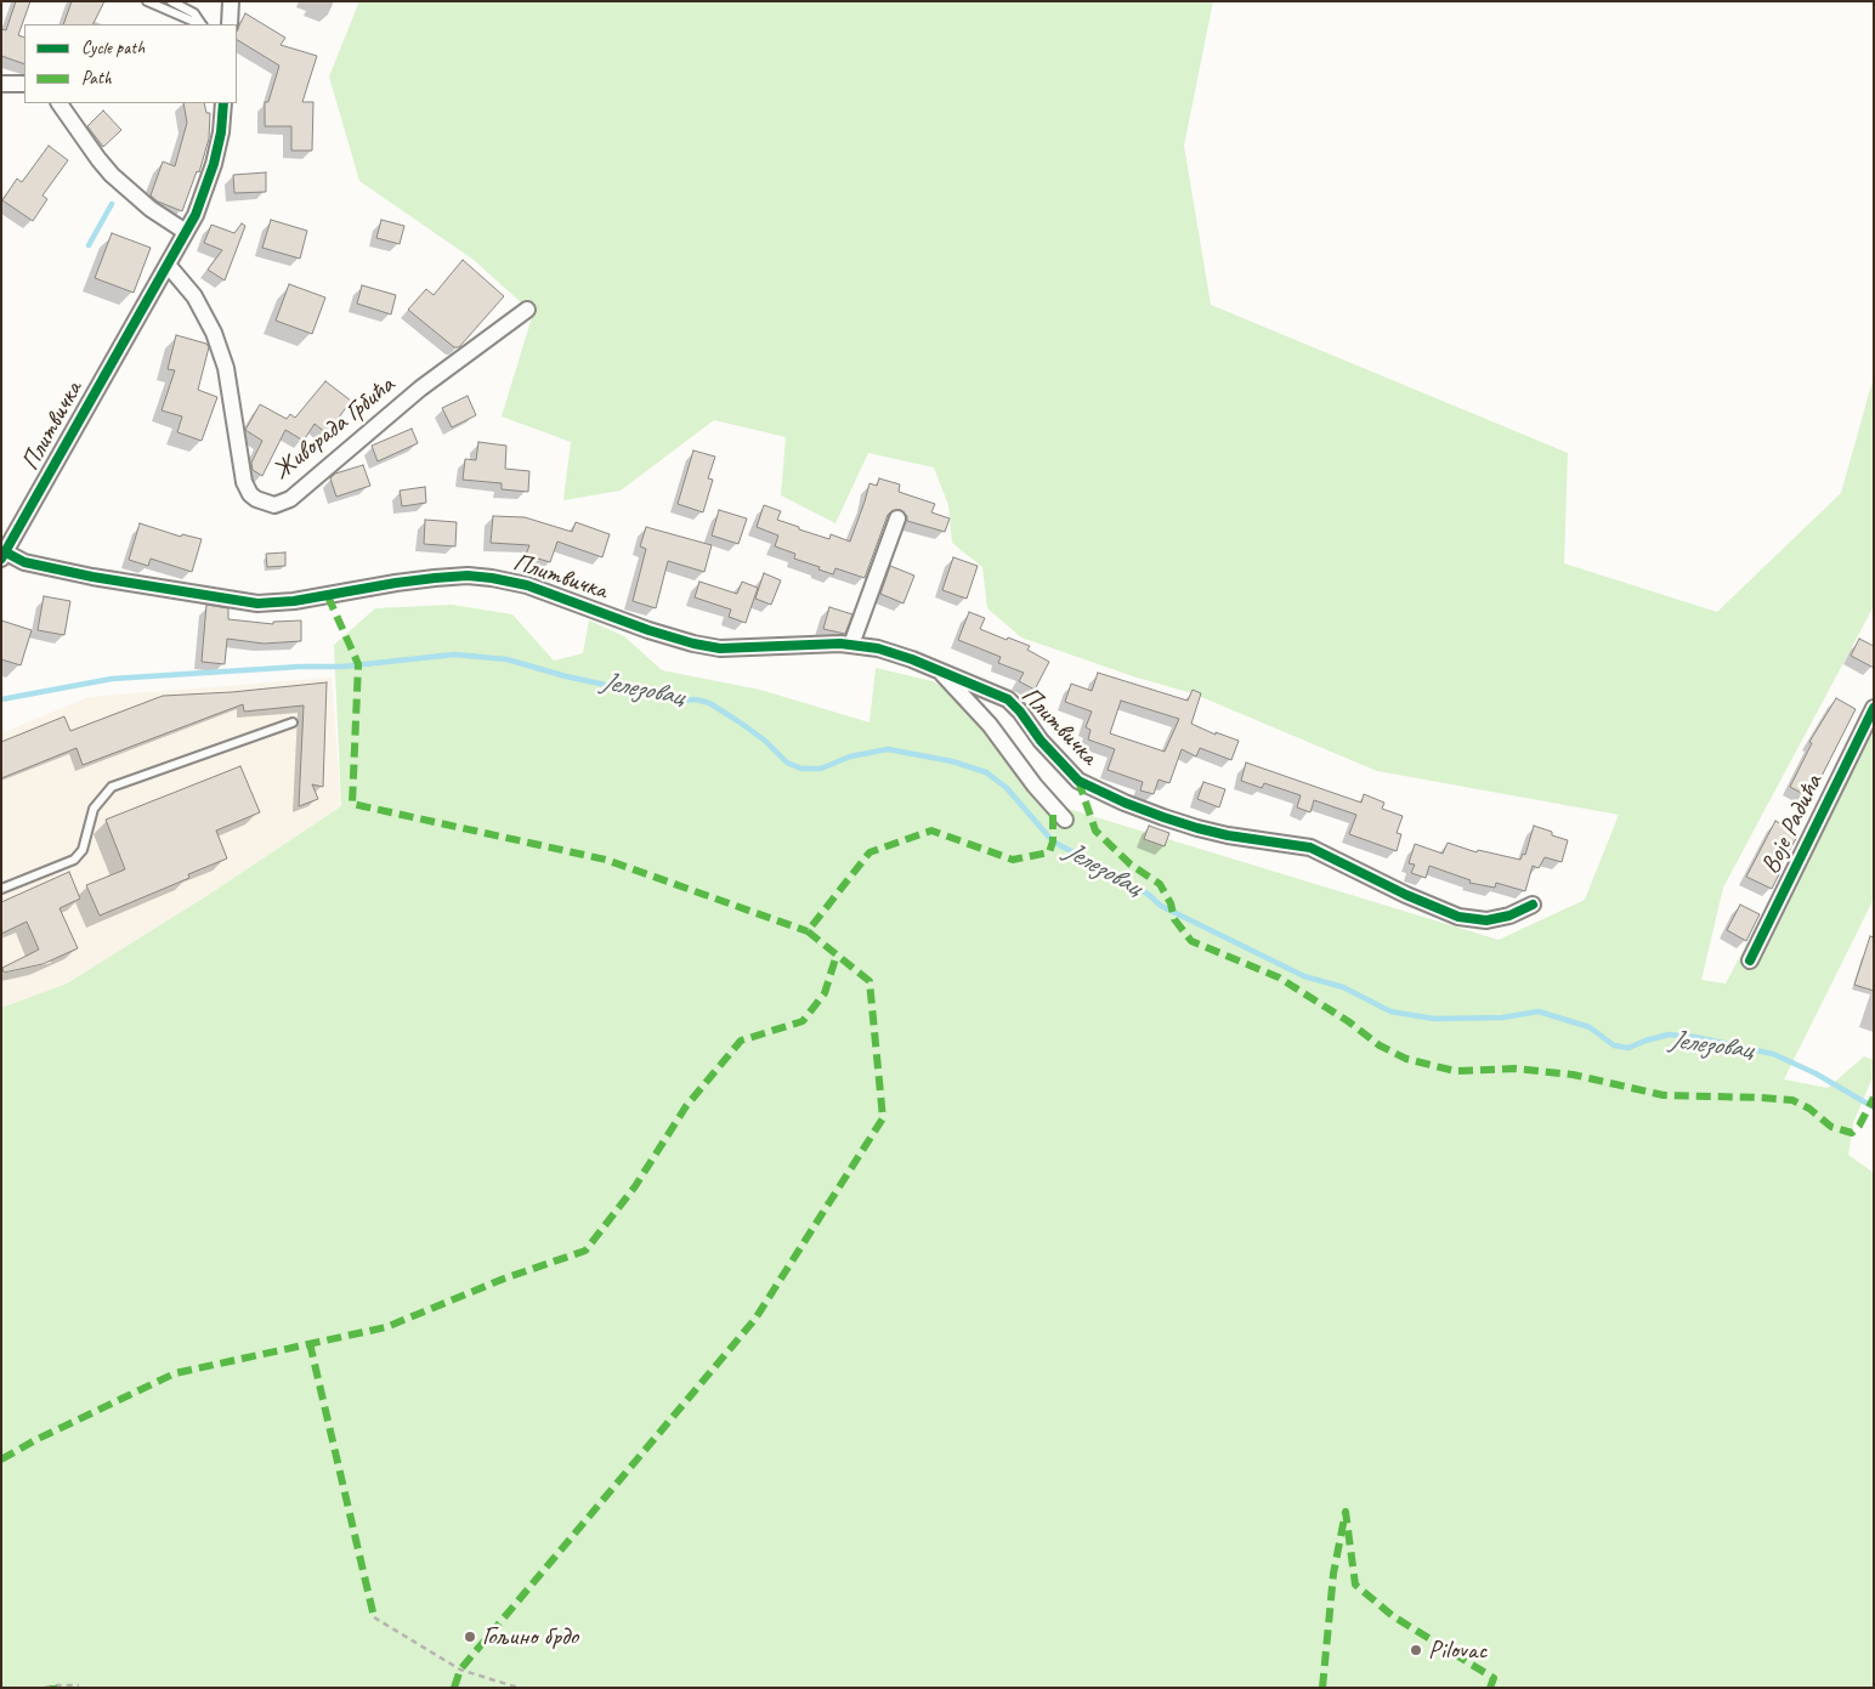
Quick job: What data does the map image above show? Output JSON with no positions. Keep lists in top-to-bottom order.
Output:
{
  "streets": {
    "street": ["Плитвичка", "Живорада Грбића", "Воје Радића"]
  },
  "crossings": [
    ["Плитвичка", "Живорада Грбића"]
  ],
  "water": ["Јелезовац"],
  "places": ["Гољино брдо", "Pilovac"],
  "legend": ["Cycle path", "Path"]
}
